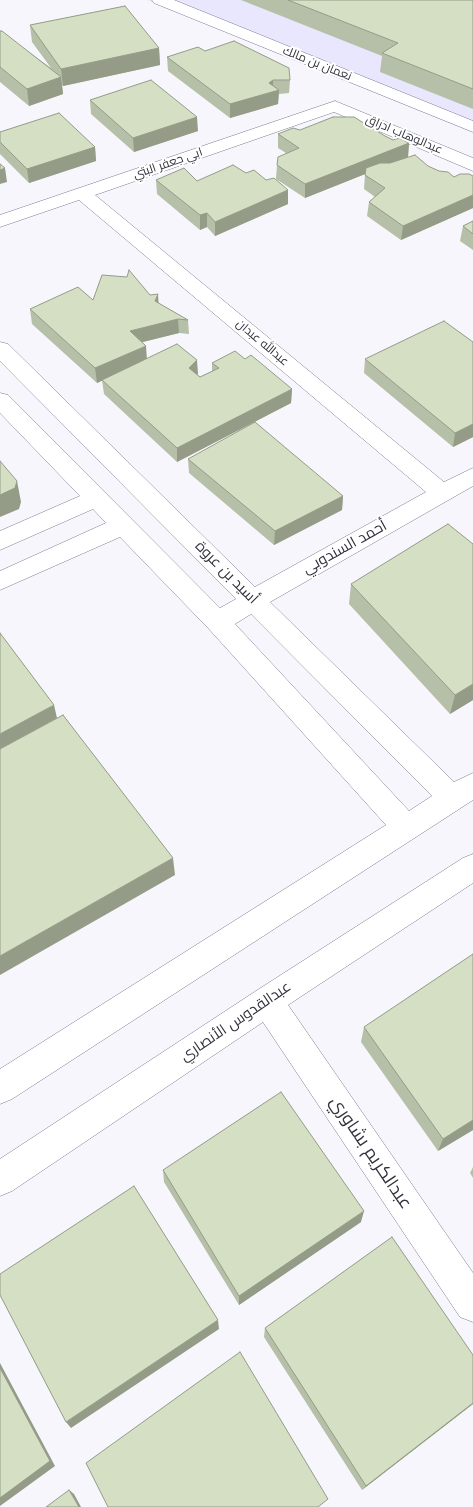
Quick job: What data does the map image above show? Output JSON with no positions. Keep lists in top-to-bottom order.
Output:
{
  "streets": {
    "street": [
      "نعمان بن مالك",
      "عبدالوهاب ادراق",
      "ابي جعفر البتي",
      "عبدالله عبدان",
      "أحمد السندوبي",
      "أسيد بن عروة",
      "عبدالقدوس الأنصاري",
      "عبدالكريم بشاوري"
    ]
  },
  "crossings": [
    ["عبدالوهاب ادراق", "ابي جعفر البتي"],
    ["ابي جعفر البتي", "عبدالله عبدان"],
    ["عبدالله عبدان", "أحمد السندوبي"],
    ["أحمد السندوبي", "أسيد بن عروة"],
    ["عبدالقدوس الأنصاري", "عبدالكريم بشاوري"]
  ]
}
